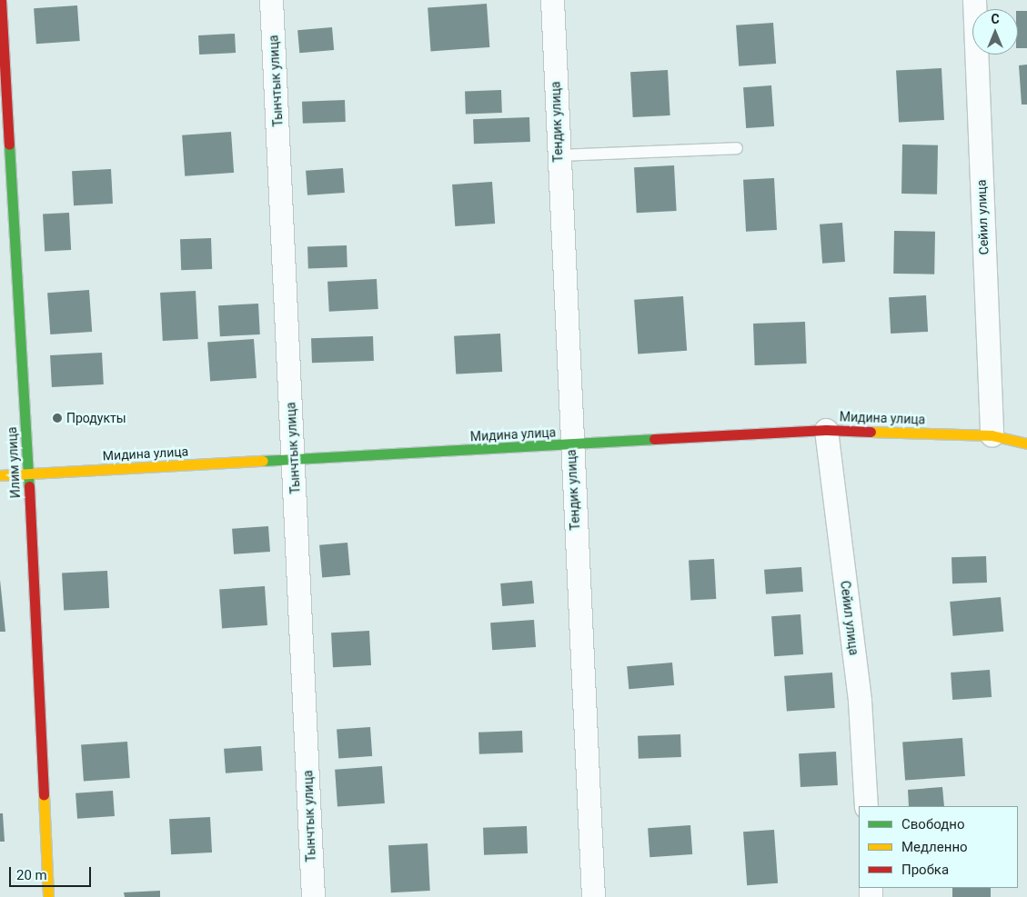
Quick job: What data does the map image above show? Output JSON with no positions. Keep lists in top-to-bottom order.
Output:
{
  "streets": {
    "street": [
      "Тынчтык улица",
      "Тендик улица",
      "Сейил улица",
      "Мидина улица",
      "Илим улица"
    ]
  },
  "crossings": [
    ["Тынчтык улица", "Мидина улица"],
    ["Тендик улица", "Мидина улица"],
    ["Сейил улица", "Мидина улица"],
    ["Мидина улица", "Илим улица"]
  ],
  "places": ["Продукты"],
  "legend": ["Свободно", "Медленно", "Пробка"],
  "scale_bar": "20 m",
  "north": "top"
}
